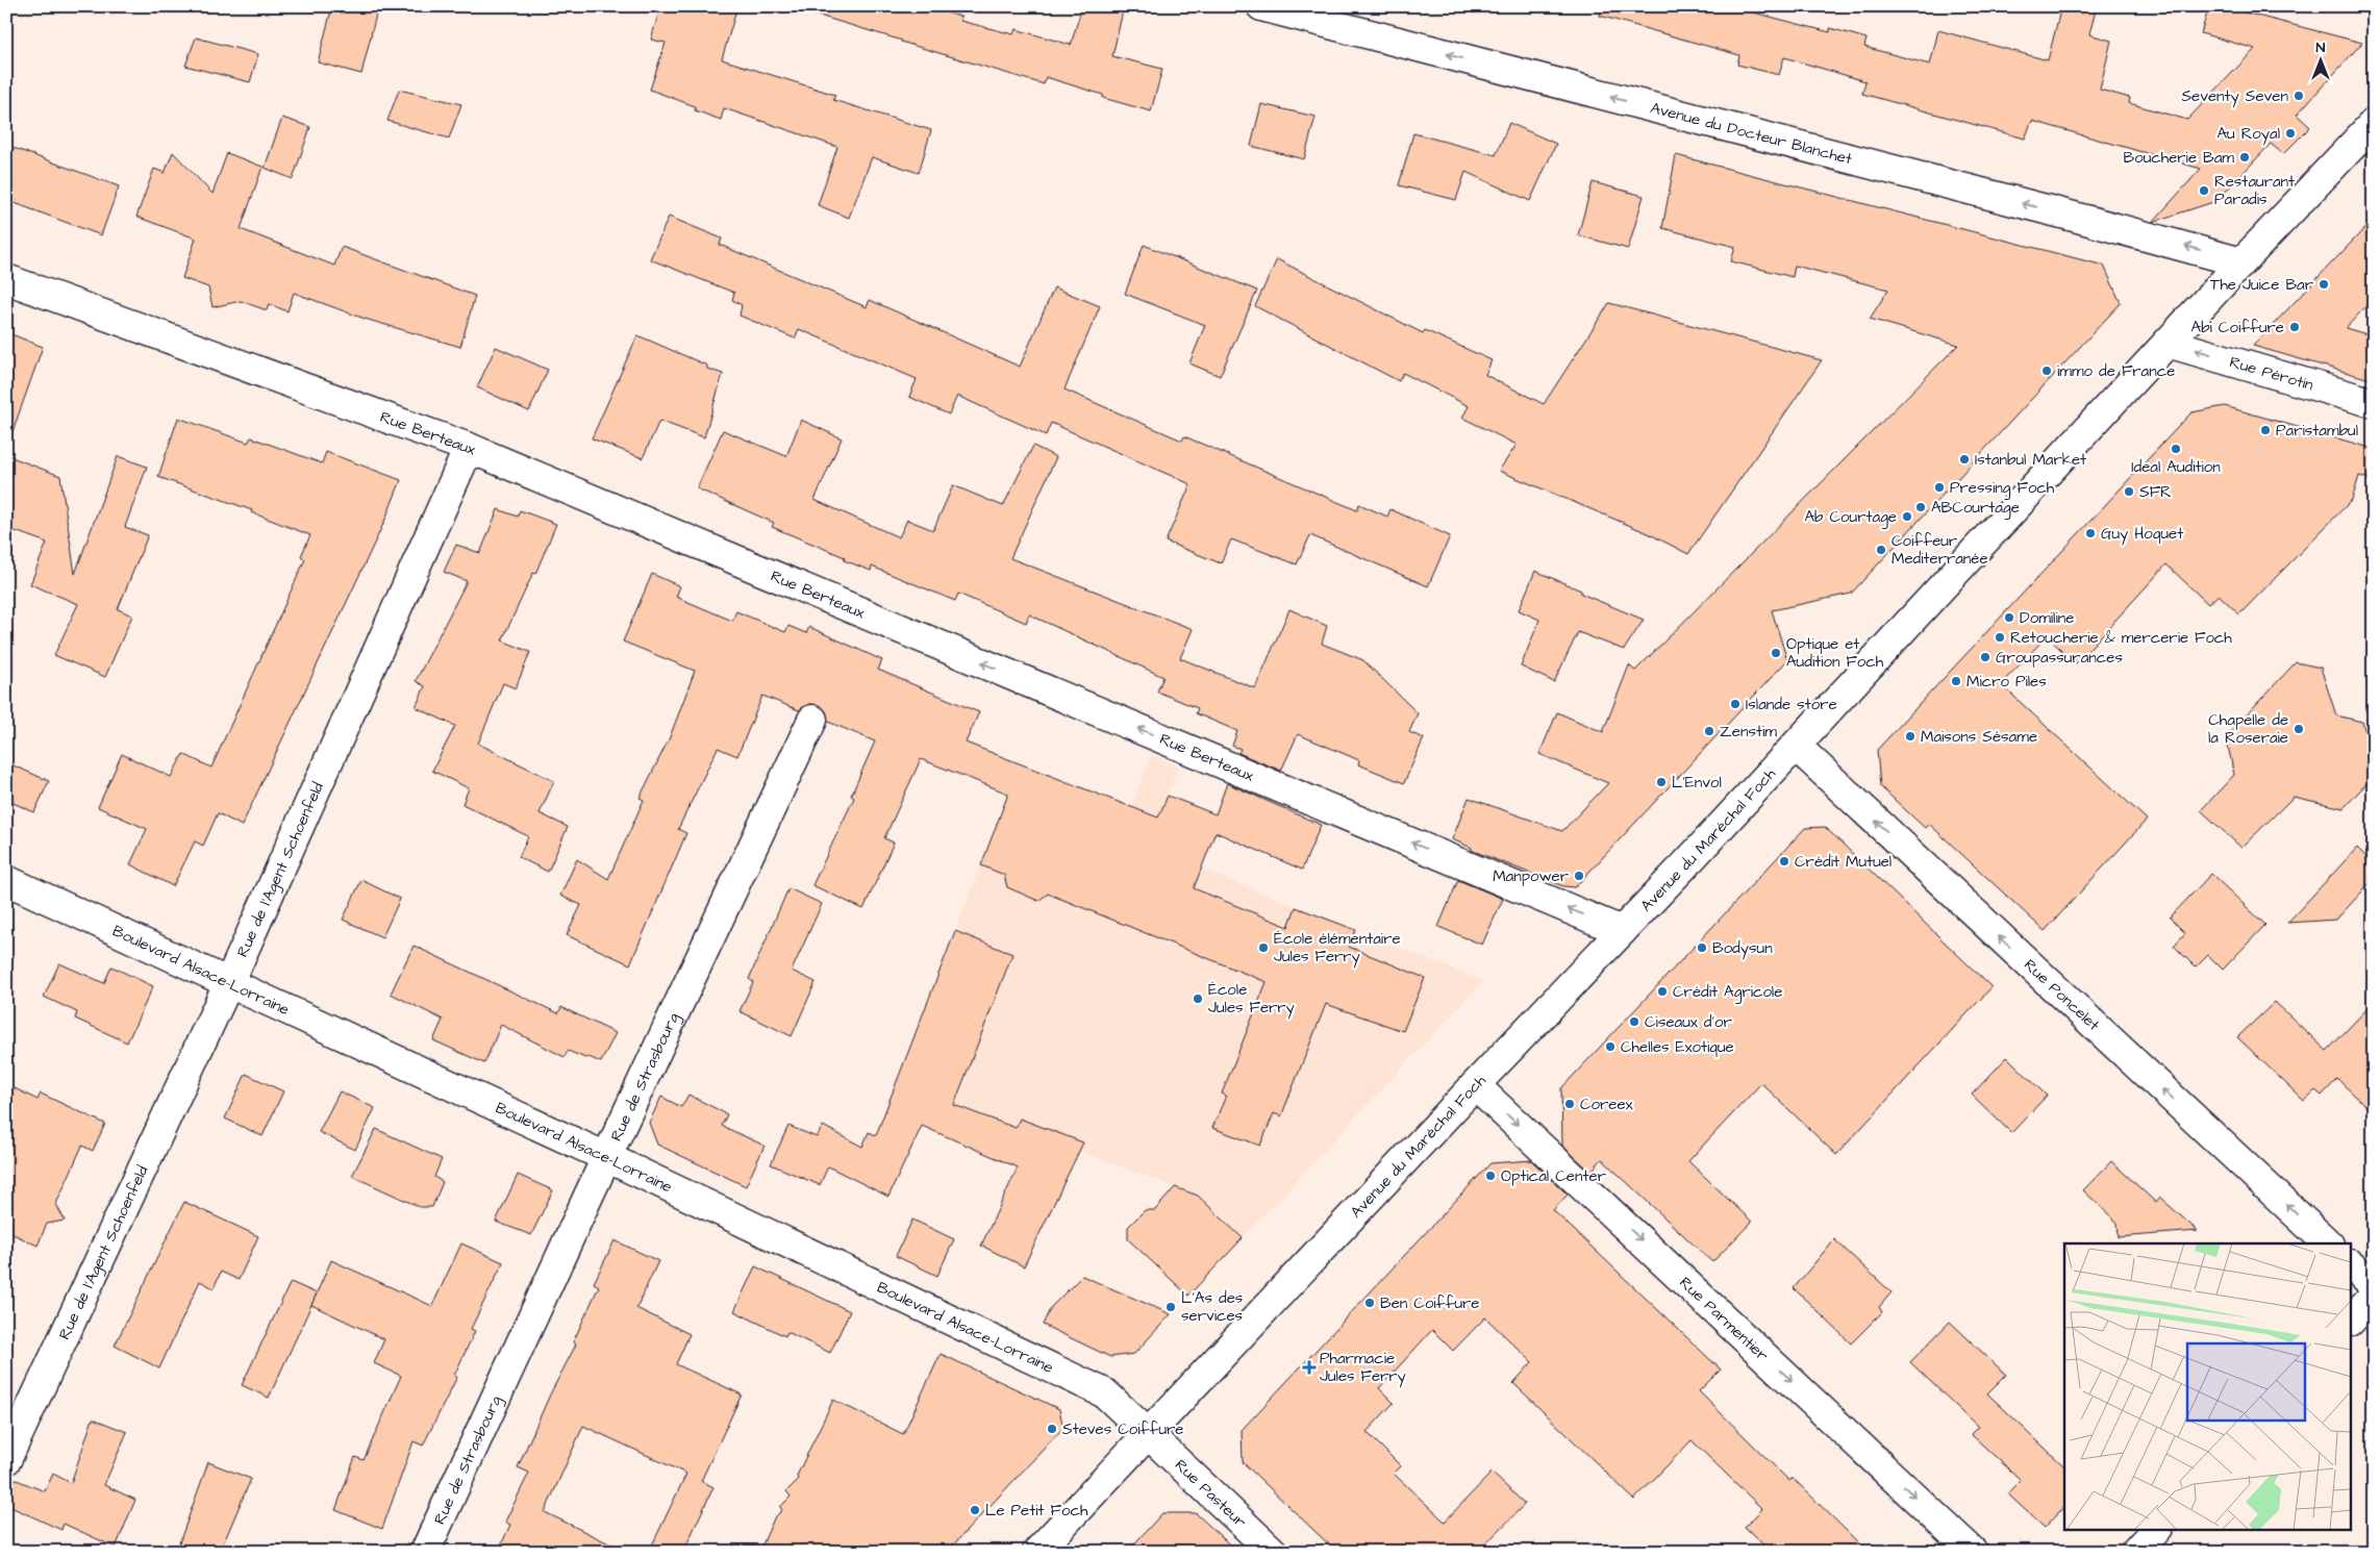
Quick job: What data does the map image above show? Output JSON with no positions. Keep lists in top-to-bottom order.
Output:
{
  "streets": {
    "street": [
      "Avenue du Docteur Blanchet",
      "Rue Pérotin",
      "Rue Berteaux",
      "Avenue du Maréchal Foch",
      "Rue de l'Agent Schoenfeld",
      "Boulevard Alsace-Lorraine",
      "Rue Poncelet",
      "Rue de Strasbourg",
      "Rue Parmentier",
      "Rue Pasteur"
    ]
  },
  "crossings": [
    ["Avenue du Docteur Blanchet", "Avenue du Maréchal Foch"],
    ["Rue Pérotin", "Avenue du Maréchal Foch"],
    ["Rue Berteaux", "Avenue du Maréchal Foch"],
    ["Rue Berteaux", "Rue de l'Agent Schoenfeld"],
    ["Avenue du Maréchal Foch", "Boulevard Alsace-Lorraine"],
    ["Avenue du Maréchal Foch", "Rue Poncelet"],
    ["Avenue du Maréchal Foch", "Rue Parmentier"],
    ["Avenue du Maréchal Foch", "Rue Pasteur"],
    ["Rue de l'Agent Schoenfeld", "Boulevard Alsace-Lorraine"],
    ["Boulevard Alsace-Lorraine", "Rue de Strasbourg"],
    ["Boulevard Alsace-Lorraine", "Rue Pasteur"]
  ],
  "one_way": [
    "Avenue du Docteur Blanchet",
    "Rue Pérotin",
    "Rue Berteaux",
    "Rue Poncelet",
    "Rue Parmentier"
  ],
  "places": {
    "other": [
      "Seventy Seven",
      "Au Royal",
      "Boucherie Bam",
      "Restaurant Paradis",
      "The Juice Bar",
      "Abi Coiffure",
      "immo de France",
      "Paristambul",
      "Ideal Audition",
      "Istanbul Market",
      "Pressing Foch",
      "SFR",
      "ABCourtage",
      "Ab Courtage",
      "Guy Hoquet",
      "Coiffeur Mediterranée",
      "Domiline",
      "Retoucherie & mercerie Foch",
      "Optique et Audition Foch",
      "Groupassurances",
      "Micro Piles",
      "Islande store",
      "Chapelle de la Roseraie",
      "Zenstim",
      "Maisons Sésame",
      "L'Envol",
      "Crédit Mutuel",
      "Manpower",
      "École élémentaire Jules Ferry",
      "Bodysun",
      "Crédit Agricole",
      "École Jules Ferry",
      "Ciseaux d'or",
      "Chelles Exotique",
      "Coreex",
      "Optical Center",
      "Ben Coiffure",
      "L'As des services",
      "Steves Coiffure",
      "Le Petit Foch"
    ],
    "health": ["Pharmacie Jules Ferry"]
  },
  "north": "top"
}
